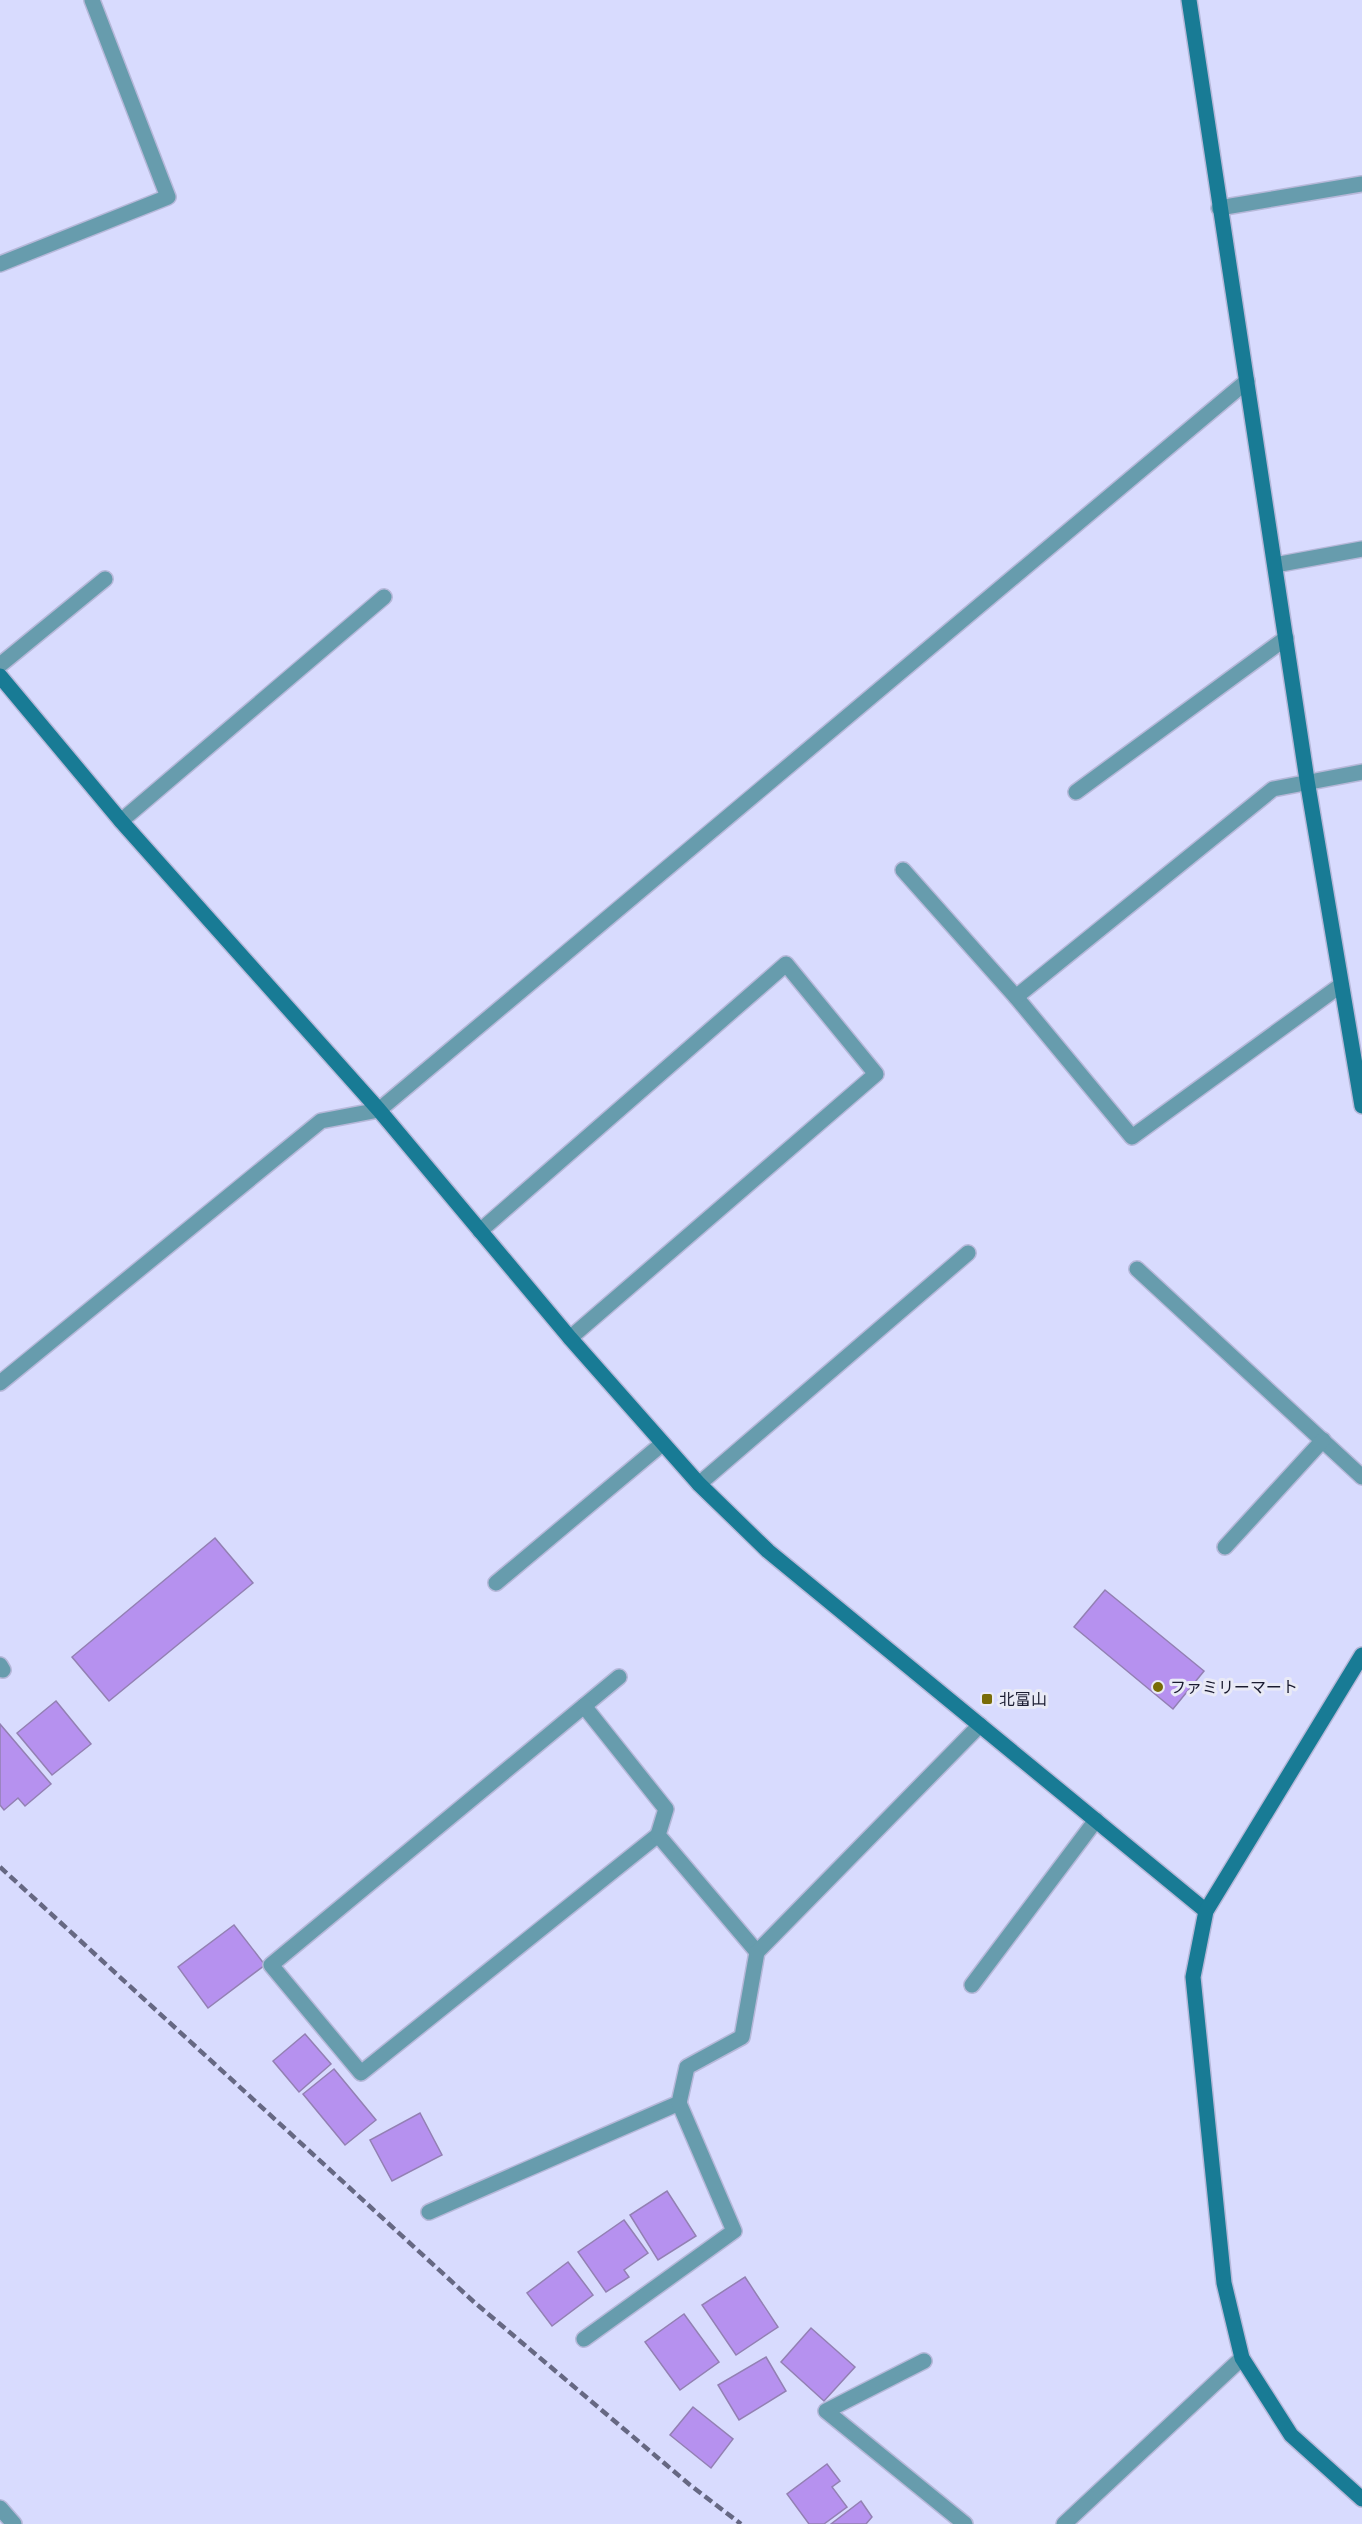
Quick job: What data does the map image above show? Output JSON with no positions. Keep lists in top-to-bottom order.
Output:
{
  "places": {
    "other": ["ファミリーマート"],
    "transit": ["北富山"]
  }
}
